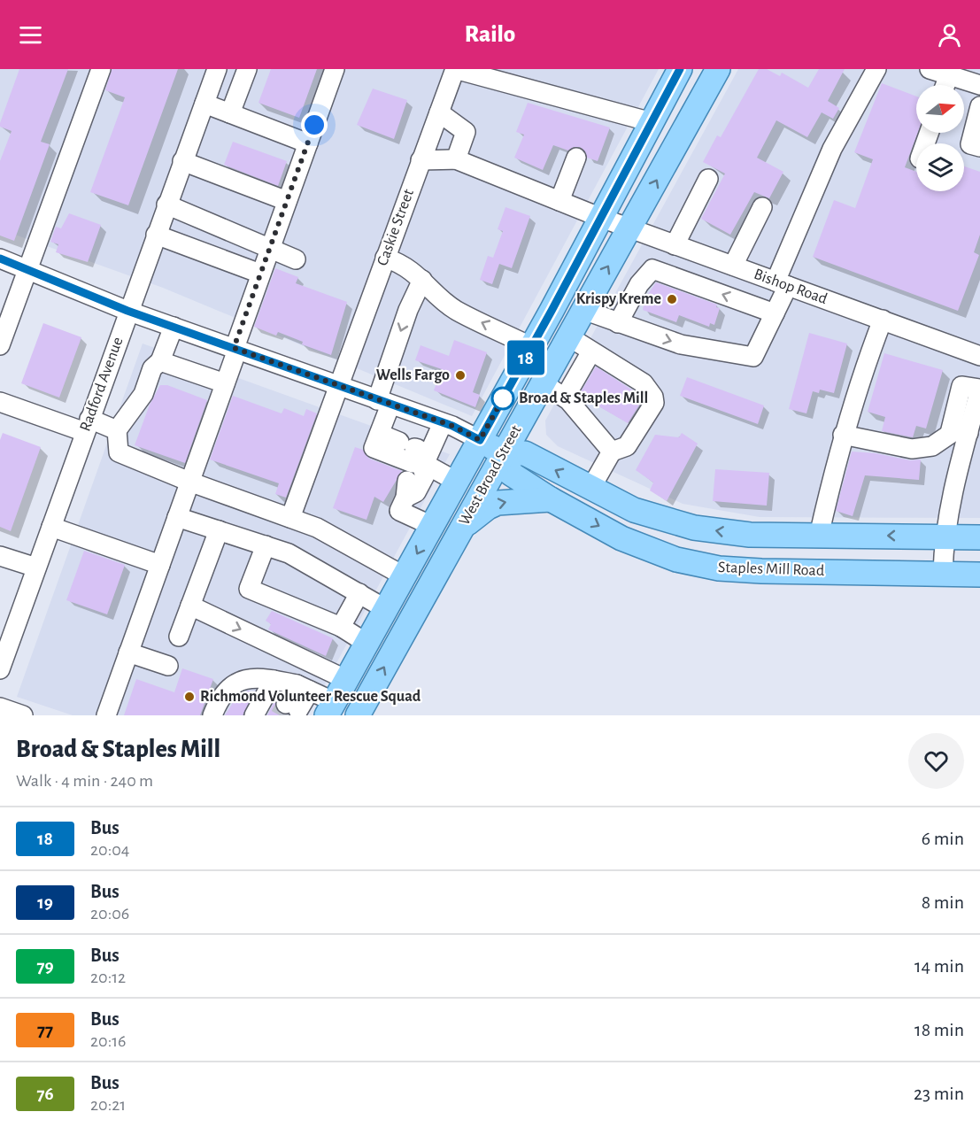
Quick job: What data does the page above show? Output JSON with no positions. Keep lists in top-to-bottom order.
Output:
{
  "streets": {
    "main road": ["West Broad Street", "Staples Mill Road"],
    "street": ["Caskie Street", "Bishop Road", "Radford Avenue"]
  },
  "crossings": [
    ["Bishop Road", "West Broad Street"],
    ["West Broad Street", "Staples Mill Road"]
  ],
  "places": [
    "Krispy Kreme",
    "Wells Fargo",
    "Broad & Staples Mill",
    "Richmond Volunteer Rescue Squad"
  ],
  "lines": ["bus line 18"],
  "north": "right",
  "page": {
    "header": "Railo",
    "on_map": "18",
    "heading": ["Broad & Staples Mill", "Walk · 4 min · 240 m"],
    "list": [
      {
        "mark": "18",
        "name": "Bus",
        "note": "20:04",
        "value": "6 min"
      },
      {
        "mark": "19",
        "name": "Bus",
        "note": "20:06",
        "value": "8 min"
      },
      {
        "mark": "79",
        "name": "Bus",
        "note": "20:12",
        "value": "14 min"
      },
      {
        "mark": "77",
        "name": "Bus",
        "note": "20:16",
        "value": "18 min"
      },
      {
        "mark": "76",
        "name": "Bus",
        "note": "20:21",
        "value": "23 min"
      }
    ]
  }
}
